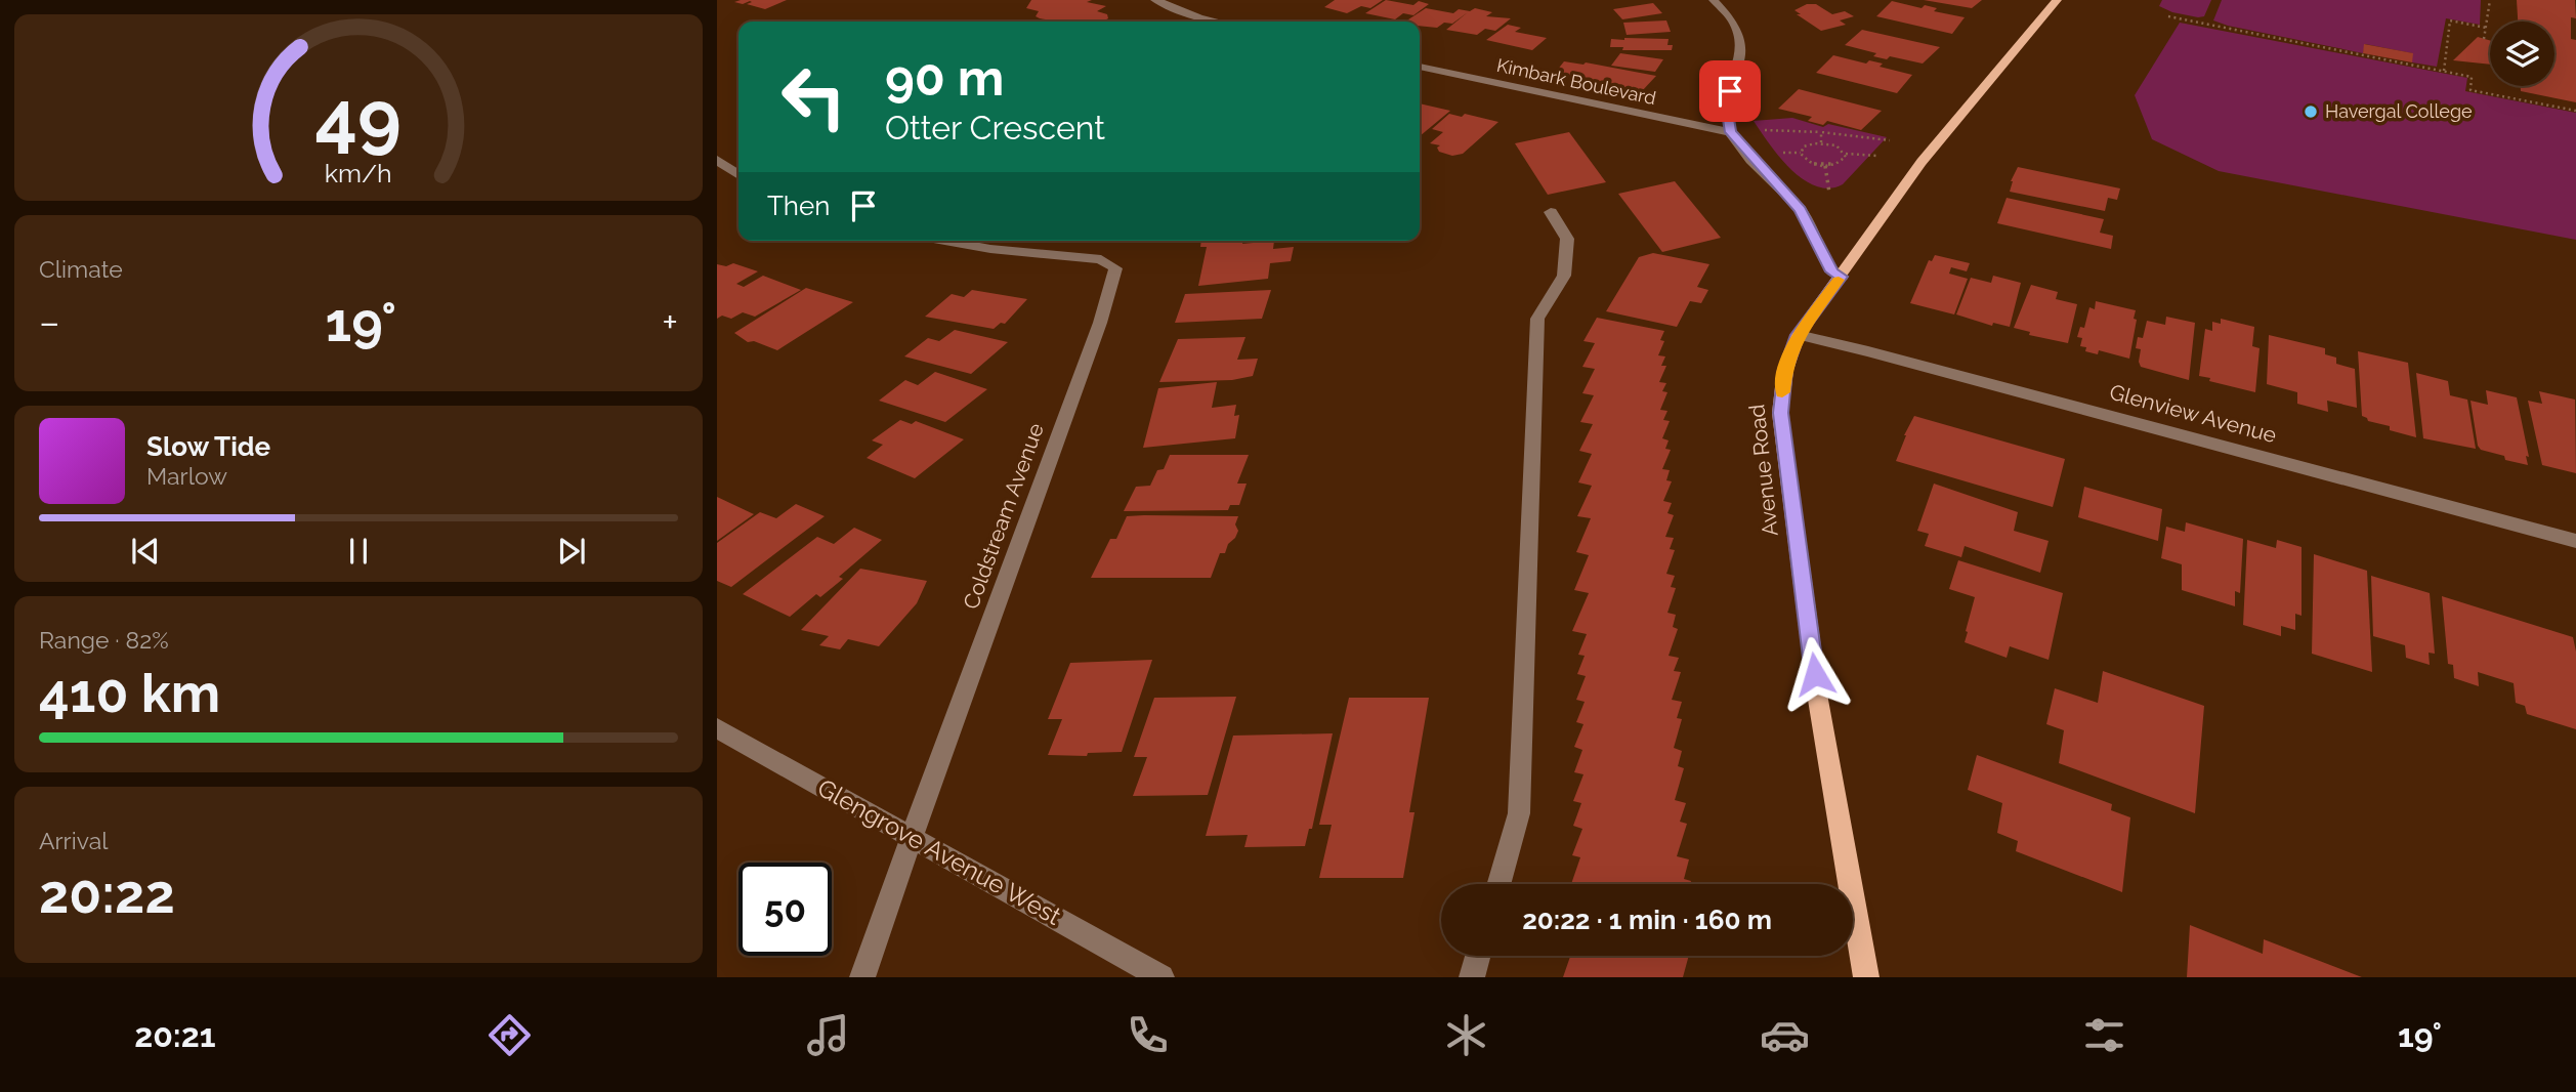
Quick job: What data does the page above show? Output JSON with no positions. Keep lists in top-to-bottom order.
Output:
{
  "streets": {
    "main road": ["Avenue Road"],
    "street": [
      "Kimbark Boulevard",
      "Glenview Avenue",
      "Coldstream Avenue",
      "Glengrove Avenue West"
    ]
  },
  "crossings": [
    ["Glenview Avenue", "Avenue Road"],
    ["Coldstream Avenue", "Glengrove Avenue West"]
  ],
  "places": ["Havergal College"],
  "page": {
    "turn": ["90 m", "Otter Crescent"],
    "then": "Then",
    "tile": [
      "Climate",
      ["Range · 82%", "410 km"],
      ["Arrival", "20:22"]
    ],
    "heat": ["−", "19°", "+"],
    "song": ["Slow Tide", "Marlow"],
    "limit": "50",
    "trip": "20:22 · 1 min · 160 m",
    "tabs": ["20:21", "19°"],
    "gauge": ["49", "km/h"]
  }
}
